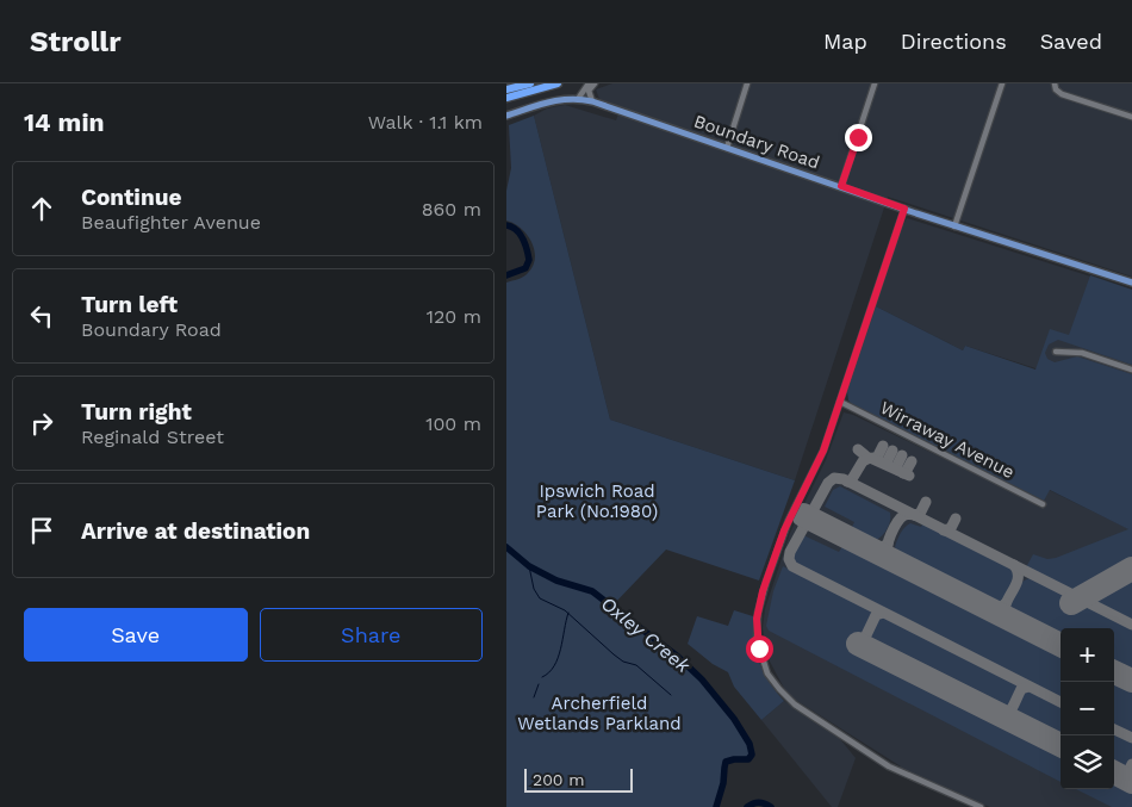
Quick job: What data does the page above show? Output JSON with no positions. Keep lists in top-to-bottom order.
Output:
{
  "streets": {
    "main road": ["Boundary Road"],
    "street": ["Wirraway Avenue"]
  },
  "water": ["Oxley Creek"],
  "parks": ["Ipswich Road Park (No.1980)", "Archerfield Wetlands Parkland"],
  "scale_bar": "200 m",
  "page": {
    "header": "Strollr",
    "nav": ["Map", "Directions", "Saved"],
    "heading": ["14 min", "Walk · 1.1 km"],
    "list": [
      ["Continue", "Beaufighter Avenue", "860 m"],
      ["Turn left", "Boundary Road", "120 m"],
      ["Turn right", "Reginald Street", "100 m"],
      "Arrive at destination"
    ],
    "buttons": ["Save", "Share"],
    "map_buttons": ["+", "−"],
    "scale": "200 m"
  }
}
